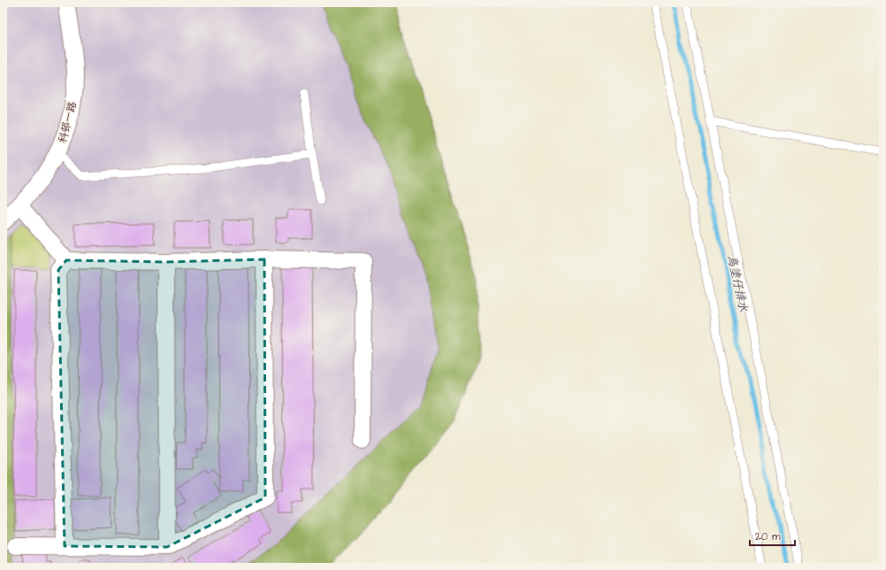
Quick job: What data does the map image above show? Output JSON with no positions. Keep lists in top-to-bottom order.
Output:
{
  "streets": {
    "street": ["科邨一路"]
  },
  "water": ["烏塗仔排水"],
  "scale_bar": "20 m"
}
